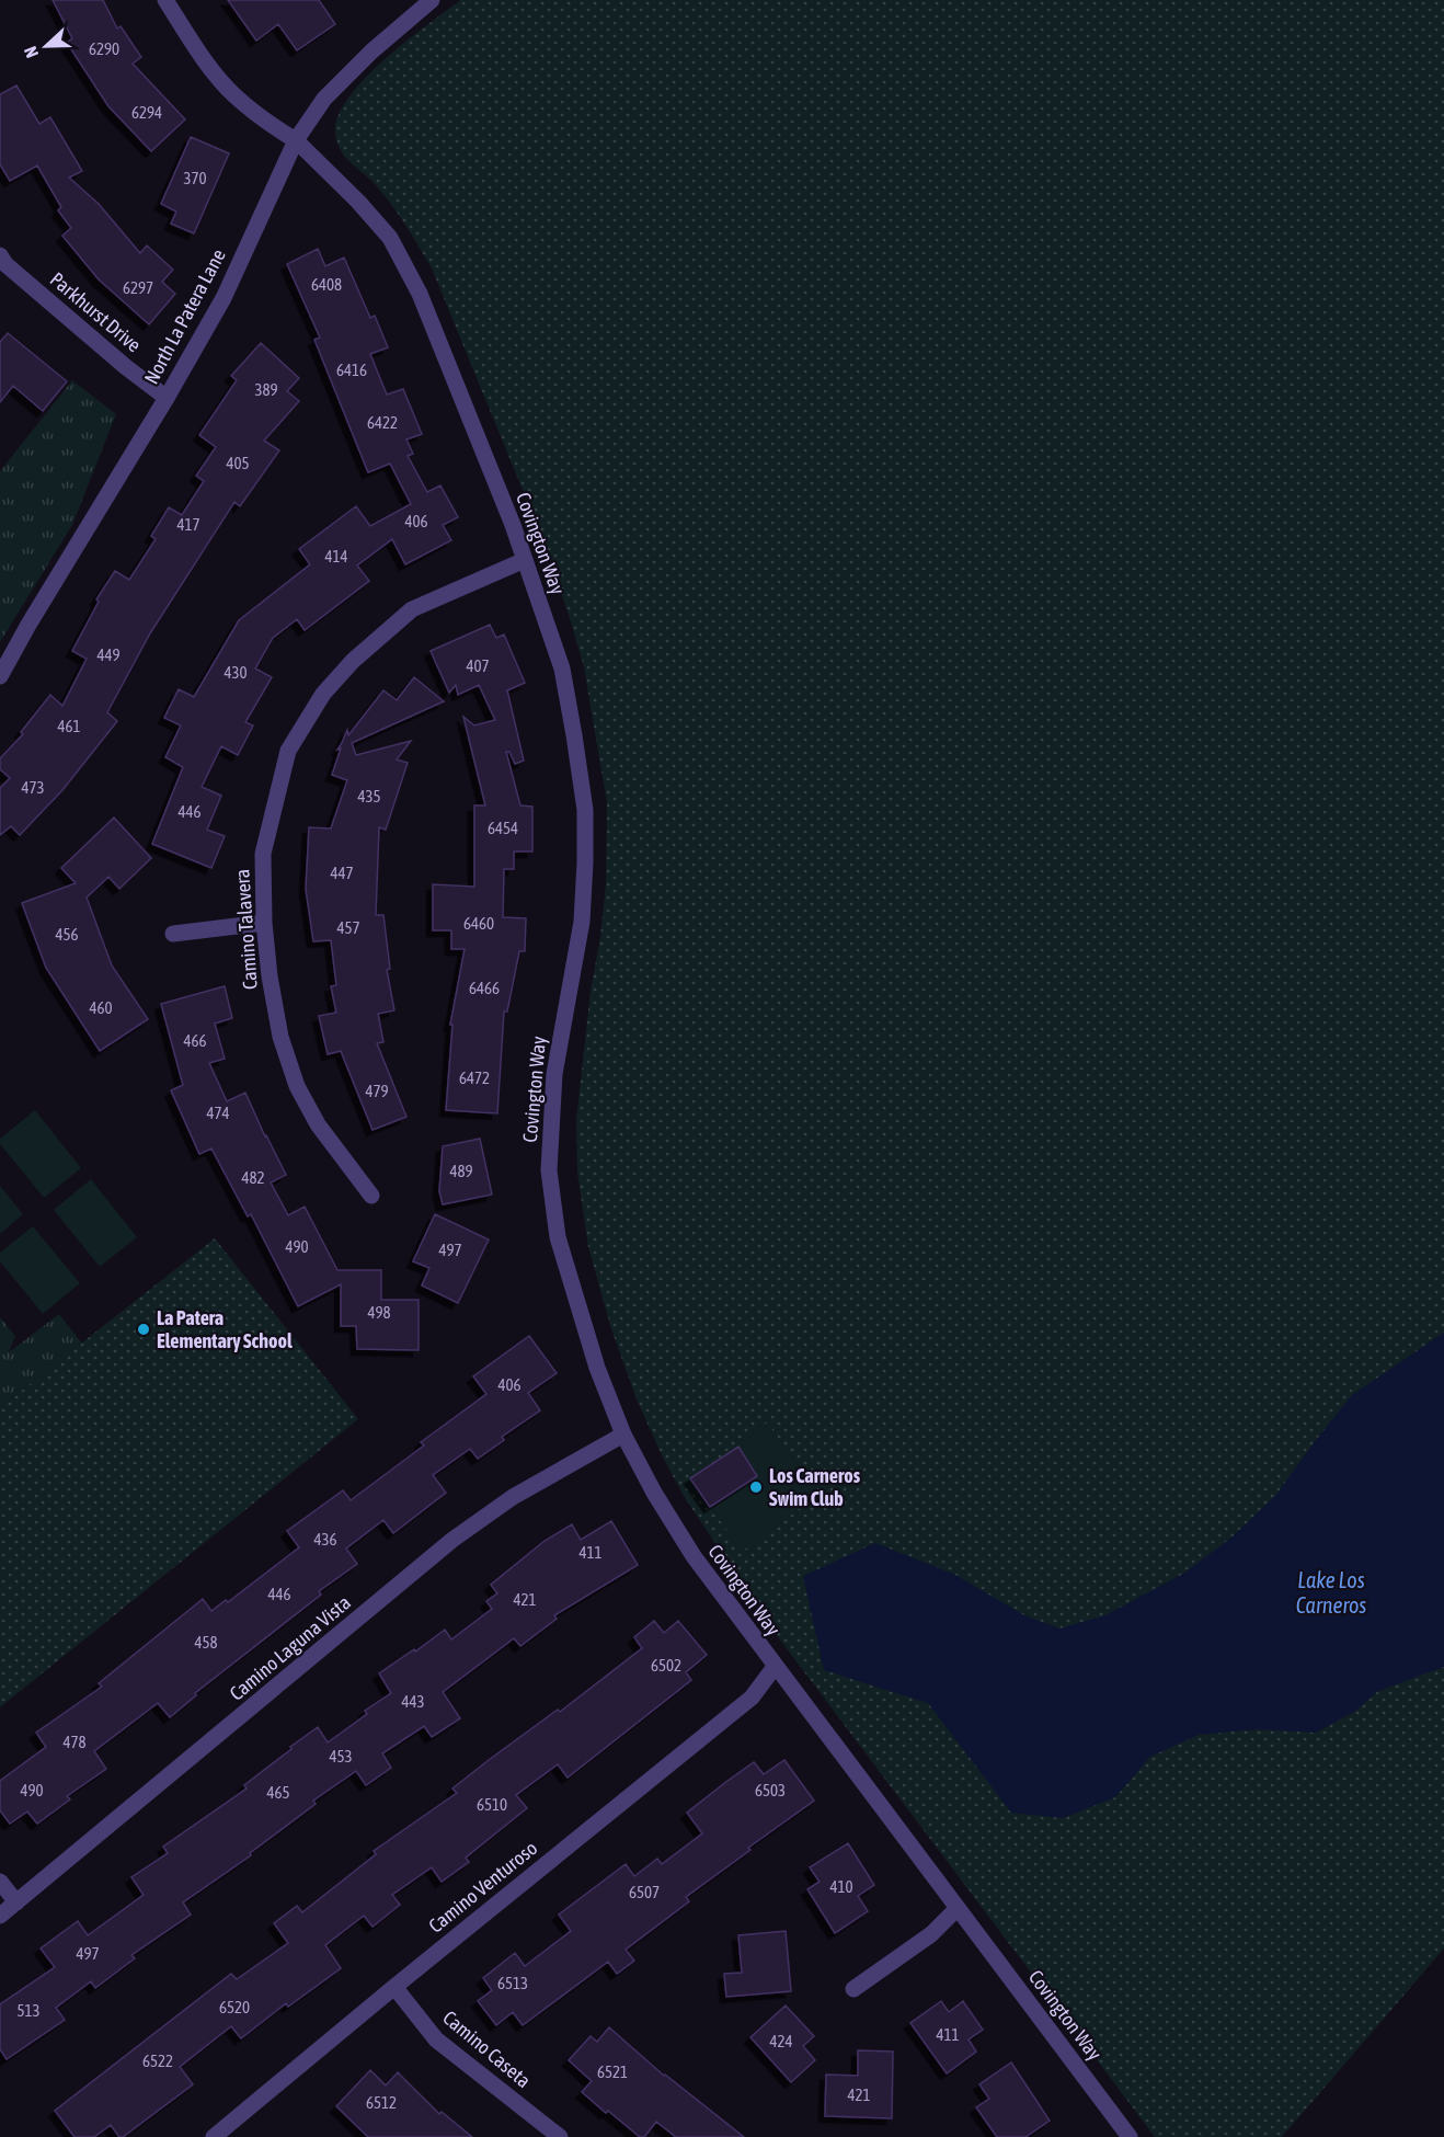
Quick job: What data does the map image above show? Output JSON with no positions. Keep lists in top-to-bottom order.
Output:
{
  "streets": {
    "street": [
      "Parkhurst Drive",
      "North La Patera Lane",
      "Covington Way",
      "Camino Talavera",
      "Camino Laguna Vista",
      "Camino Venturoso",
      "Camino Caseta"
    ]
  },
  "crossings": [
    ["Parkhurst Drive", "North La Patera Lane"],
    ["North La Patera Lane", "Covington Way"],
    ["Covington Way", "Camino Talavera"],
    ["Covington Way", "Camino Laguna Vista"],
    ["Covington Way", "Camino Venturoso"],
    ["Camino Venturoso", "Camino Caseta"]
  ],
  "water": ["Lake Los Carneros"],
  "places": ["La Patera Elementary School", "Los Carneros Swim Club"],
  "house_numbers": [
    "6290",
    "6294",
    "370",
    "6408",
    "6297",
    "6416",
    "389",
    "6422",
    "405",
    "406",
    "417",
    "414",
    "449",
    "407",
    "430",
    "461",
    "473",
    "435",
    "446",
    "6454",
    "447",
    "6460",
    "457",
    "456",
    "6466",
    "460",
    "466",
    "6472",
    "479",
    "474",
    "489",
    "482",
    "490",
    "497",
    "498",
    "406",
    "436",
    "411",
    "446",
    "421",
    "458",
    "6502",
    "443",
    "478",
    "453",
    "490",
    "6503",
    "465",
    "6510",
    "410",
    "6507",
    "497",
    "6513",
    "6520",
    "513",
    "411",
    "424",
    "6522",
    "6521",
    "421",
    "6512"
  ],
  "north": "left"
}
